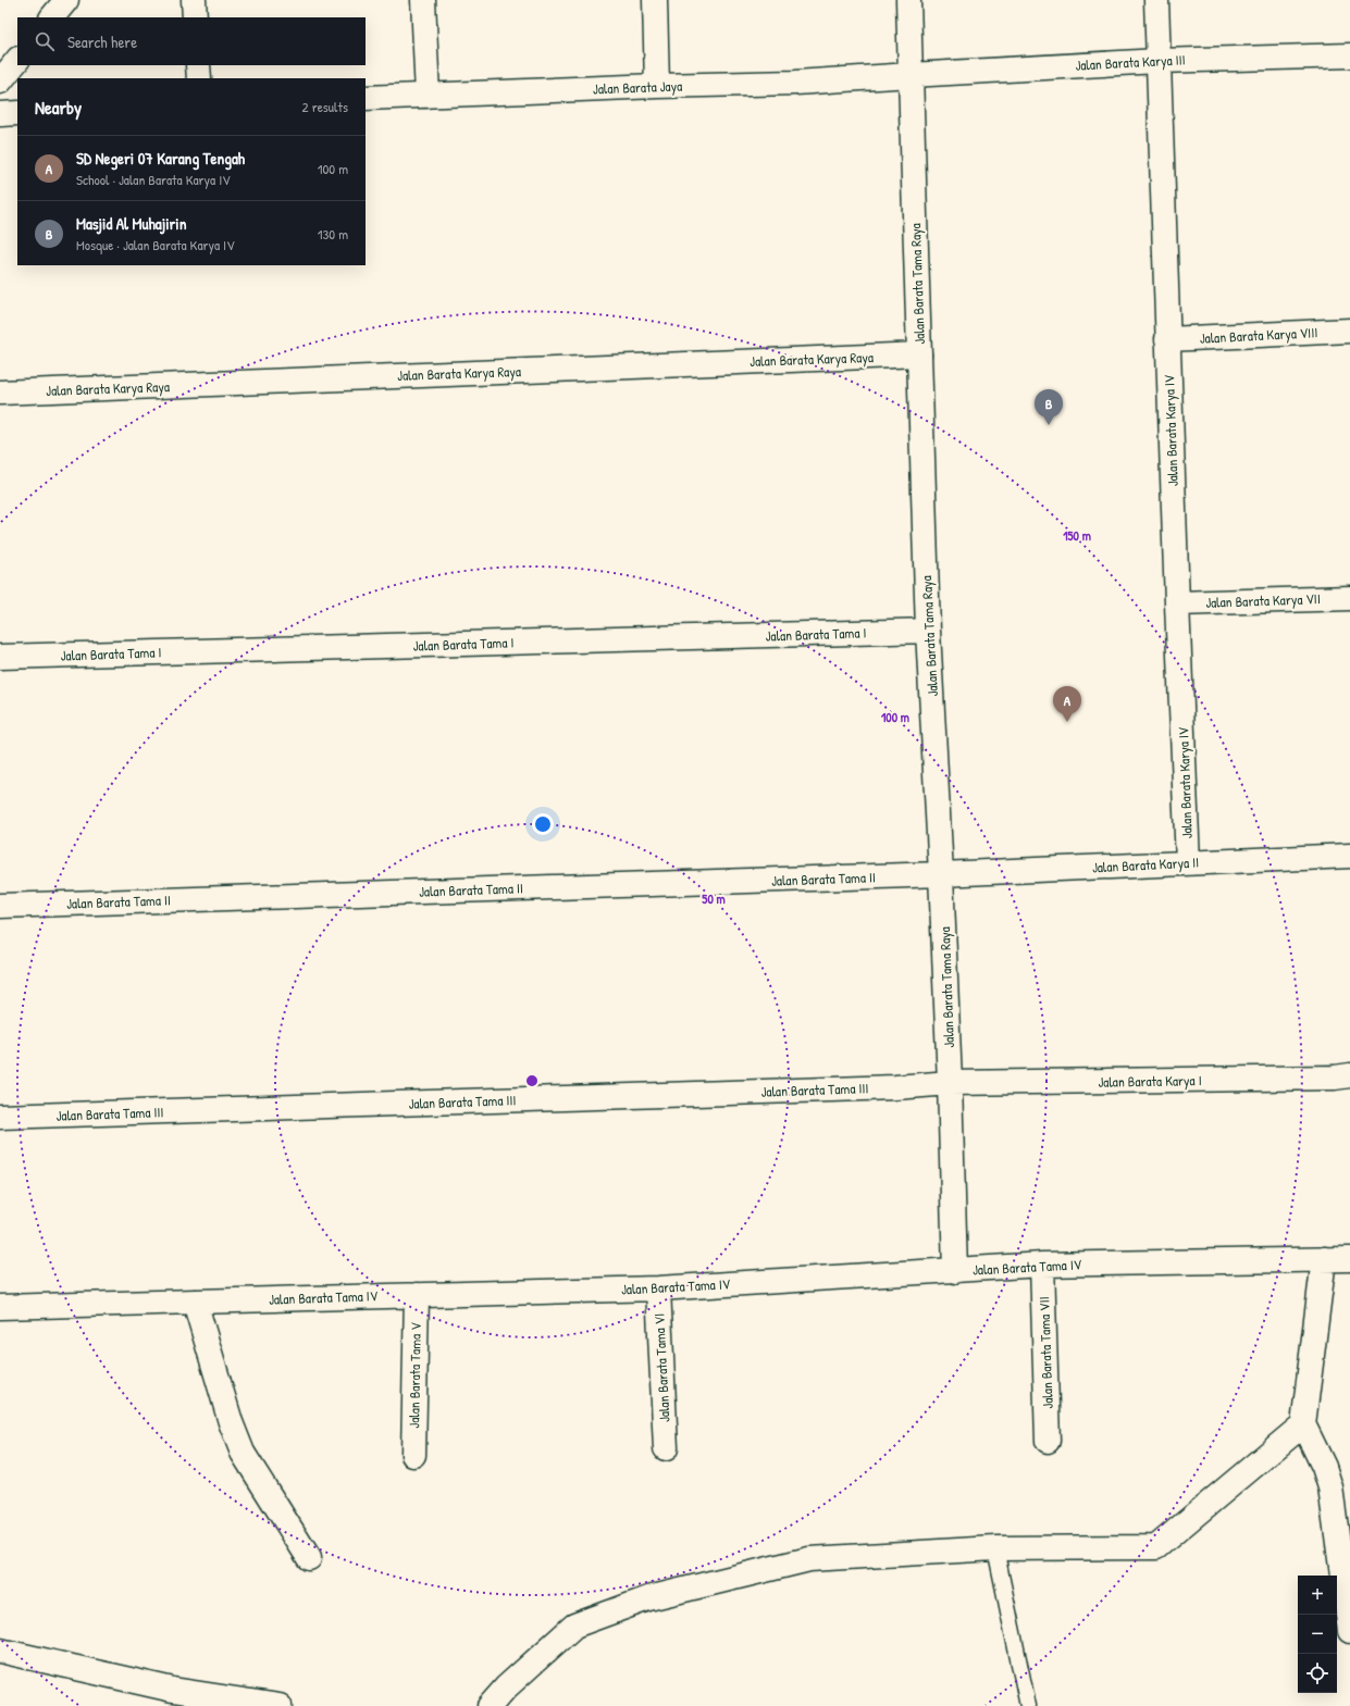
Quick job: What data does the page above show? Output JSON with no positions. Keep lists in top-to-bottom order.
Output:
{
  "streets": {
    "street": [
      "Jalan Barata Karya III",
      "Jalan Barata Jaya",
      "Jalan Barata Tama Raya",
      "Jalan Barata Karya VIII",
      "Jalan Barata Karya Raya",
      "Jalan Barata Karya IV",
      "Jalan Barata Karya VII",
      "Jalan Barata Tama I",
      "Jalan Barata Karya II",
      "Jalan Barata Tama II",
      "Jalan Barata Karya I",
      "Jalan Barata Tama III",
      "Jalan Barata Tama IV",
      "Jalan Barata Tama VII",
      "Jalan Barata Tama VI",
      "Jalan Barata Tama V"
    ]
  },
  "crossings": [
    ["Jalan Barata Karya III", "Jalan Barata Jaya"],
    ["Jalan Barata Karya III", "Jalan Barata Tama Raya"],
    ["Jalan Barata Karya III", "Jalan Barata Karya IV"],
    ["Jalan Barata Jaya", "Jalan Barata Tama Raya"],
    ["Jalan Barata Tama Raya", "Jalan Barata Karya Raya"],
    ["Jalan Barata Tama Raya", "Jalan Barata Tama I"],
    ["Jalan Barata Tama Raya", "Jalan Barata Karya II"],
    ["Jalan Barata Tama Raya", "Jalan Barata Tama II"],
    ["Jalan Barata Tama Raya", "Jalan Barata Karya I"],
    ["Jalan Barata Tama Raya", "Jalan Barata Tama III"],
    ["Jalan Barata Tama Raya", "Jalan Barata Tama IV"],
    ["Jalan Barata Karya VIII", "Jalan Barata Karya IV"],
    ["Jalan Barata Karya IV", "Jalan Barata Karya VII"],
    ["Jalan Barata Karya IV", "Jalan Barata Karya II"],
    ["Jalan Barata Karya II", "Jalan Barata Tama II"],
    ["Jalan Barata Karya I", "Jalan Barata Tama III"],
    ["Jalan Barata Tama IV", "Jalan Barata Tama VII"],
    ["Jalan Barata Tama IV", "Jalan Barata Tama VI"],
    ["Jalan Barata Tama IV", "Jalan Barata Tama V"]
  ],
  "page": {
    "search": "Search here",
    "heading": ["Nearby", "2 results"],
    "list": [
      {
        "mark": "A",
        "name": "SD Negeri 07 Karang Tengah",
        "note": "School · Jalan Barata Karya IV",
        "value": "100 m"
      },
      {
        "mark": "B",
        "name": "Masjid Al Muhajirin",
        "note": "Mosque · Jalan Barata Karya IV",
        "value": "130 m"
      }
    ],
    "pins": ["B", "A"],
    "map_buttons": ["+", "−"]
  },
  "rings": ["150 m", "100 m", "50 m"]
}
